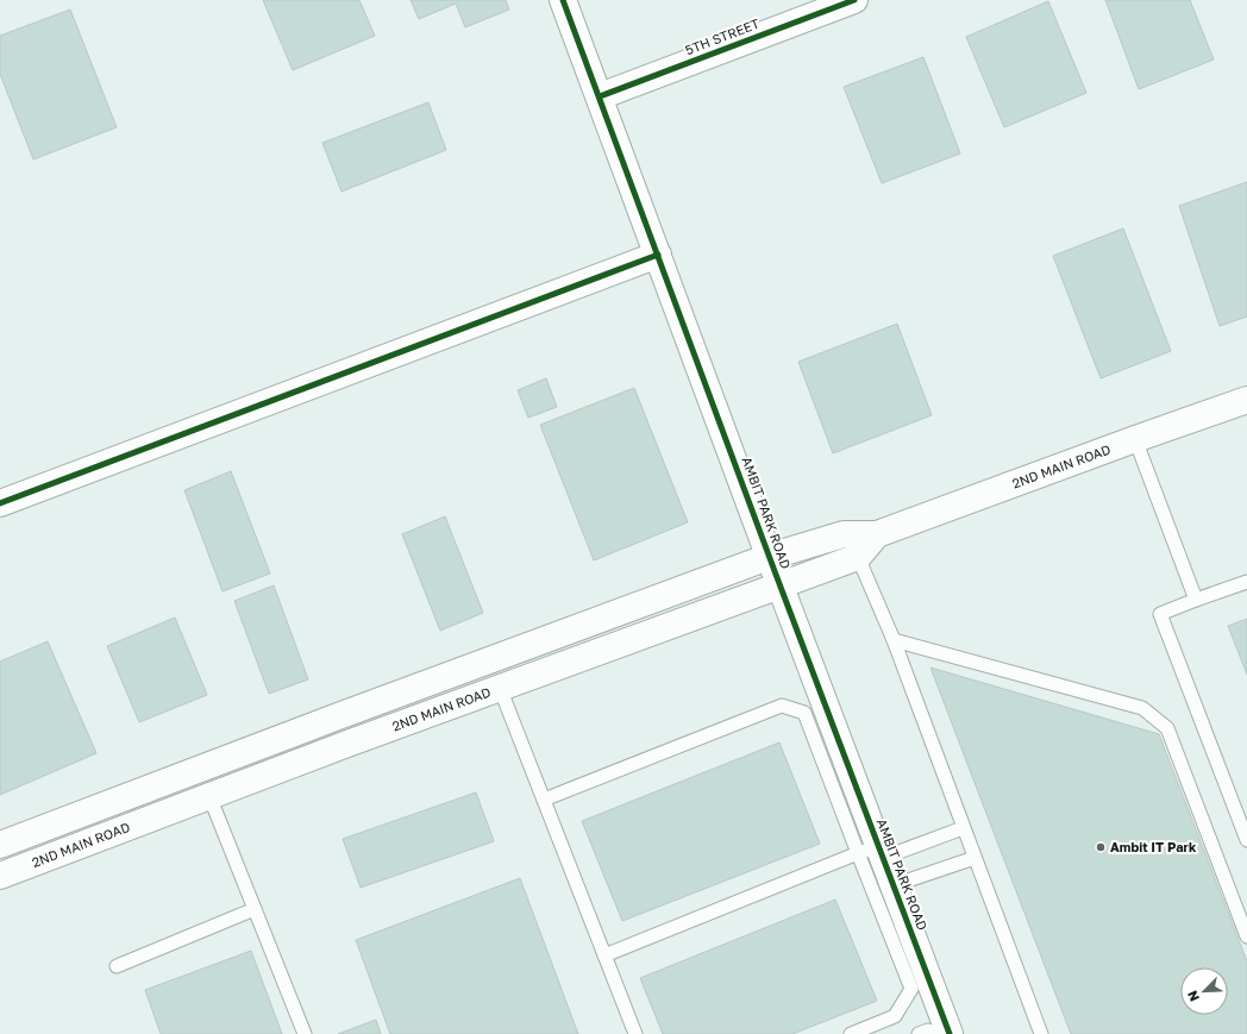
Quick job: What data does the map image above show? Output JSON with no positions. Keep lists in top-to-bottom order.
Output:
{
  "streets": {
    "main road": ["5TH STREET", "2ND MAIN ROAD", "AMBIT PARK ROAD"]
  },
  "crossings": [
    ["5TH STREET", "AMBIT PARK ROAD"],
    ["2ND MAIN ROAD", "AMBIT PARK ROAD"]
  ],
  "places": ["Ambit IT Park"],
  "north": "bottom left"
}
